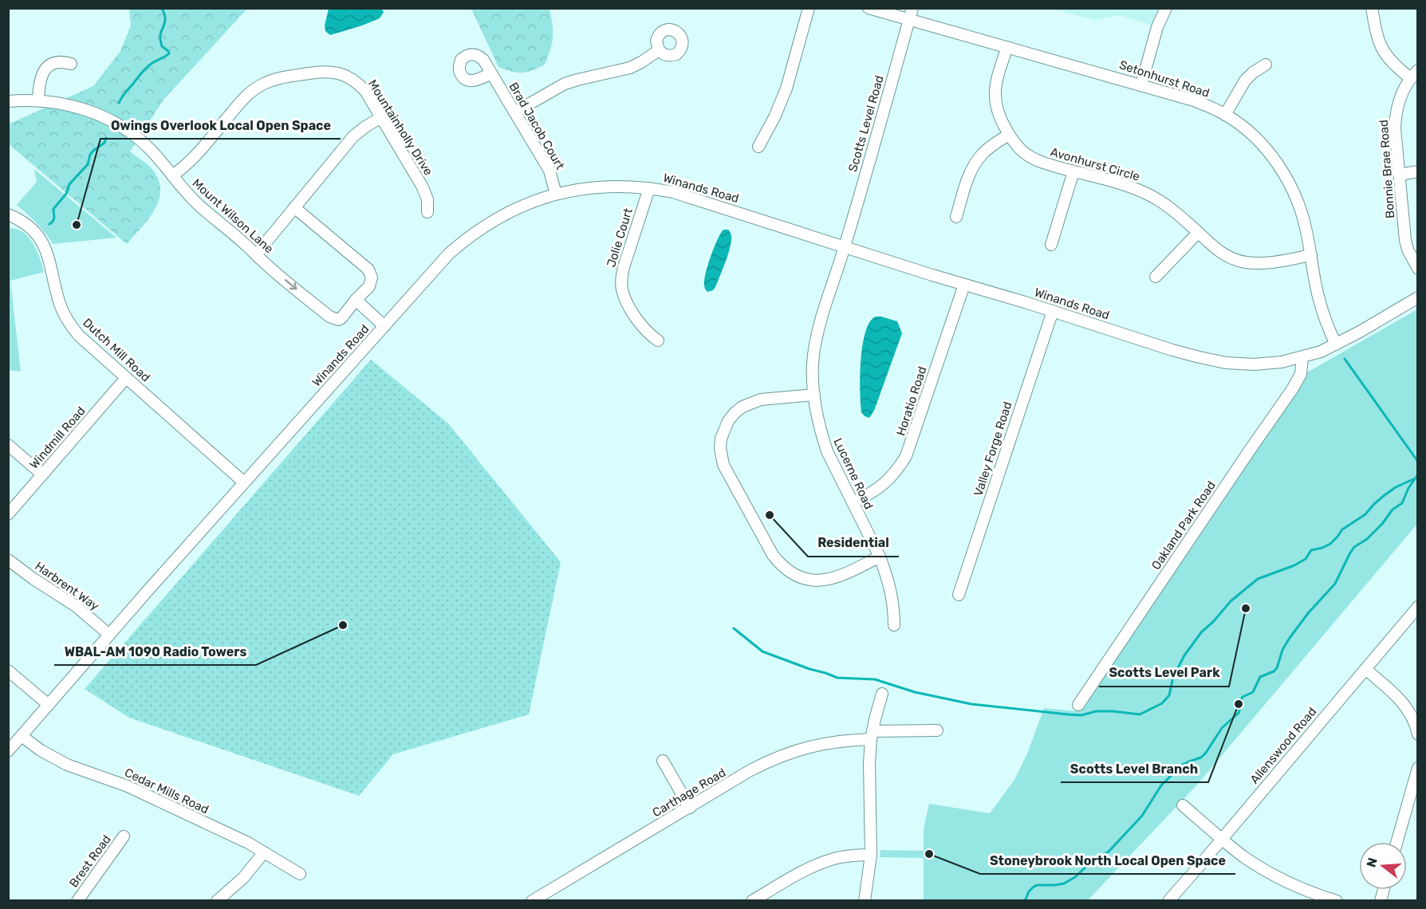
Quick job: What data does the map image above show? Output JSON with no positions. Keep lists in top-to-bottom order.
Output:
{
  "streets": {
    "street": [
      "Setonhurst Road",
      "Scotts Level Road",
      "Brad Jacob Court",
      "Mountainholly Drive",
      "Avonhurst Circle",
      "Bonnie Brae Road",
      "Winands Road",
      "Mount Wilson Lane",
      "Jolie Court",
      "Dutch Mill Road",
      "Horatio Road",
      "Windmill Road",
      "Valley Forge Road",
      "Lucerne Road",
      "Oakland Park Road",
      "Harbrent Way",
      "Allenswood Road",
      "Cedar Mills Road",
      "Carthage Road",
      "Brest Road"
    ]
  },
  "crossings": [
    ["Setonhurst Road", "Scotts Level Road"],
    ["Setonhurst Road", "Avonhurst Circle"],
    ["Setonhurst Road", "Winands Road"],
    ["Scotts Level Road", "Winands Road"],
    ["Scotts Level Road", "Lucerne Road"],
    ["Brad Jacob Court", "Winands Road"],
    ["Mountainholly Drive", "Mount Wilson Lane"],
    ["Winands Road", "Jolie Court"],
    ["Winands Road", "Dutch Mill Road"],
    ["Winands Road", "Horatio Road"],
    ["Winands Road", "Valley Forge Road"],
    ["Winands Road", "Lucerne Road"],
    ["Winands Road", "Oakland Park Road"],
    ["Winands Road", "Harbrent Way"],
    ["Winands Road", "Cedar Mills Road"],
    ["Dutch Mill Road", "Windmill Road"],
    ["Horatio Road", "Lucerne Road"]
  ],
  "places": [
    "Owings Overlook Local Open Space",
    "Residential",
    "Scotts Level Park",
    "WBAL-AM 1090 Radio Towers",
    "Scotts Level Branch",
    "Stoneybrook North Local Open Space"
  ],
  "north": "left"
}
